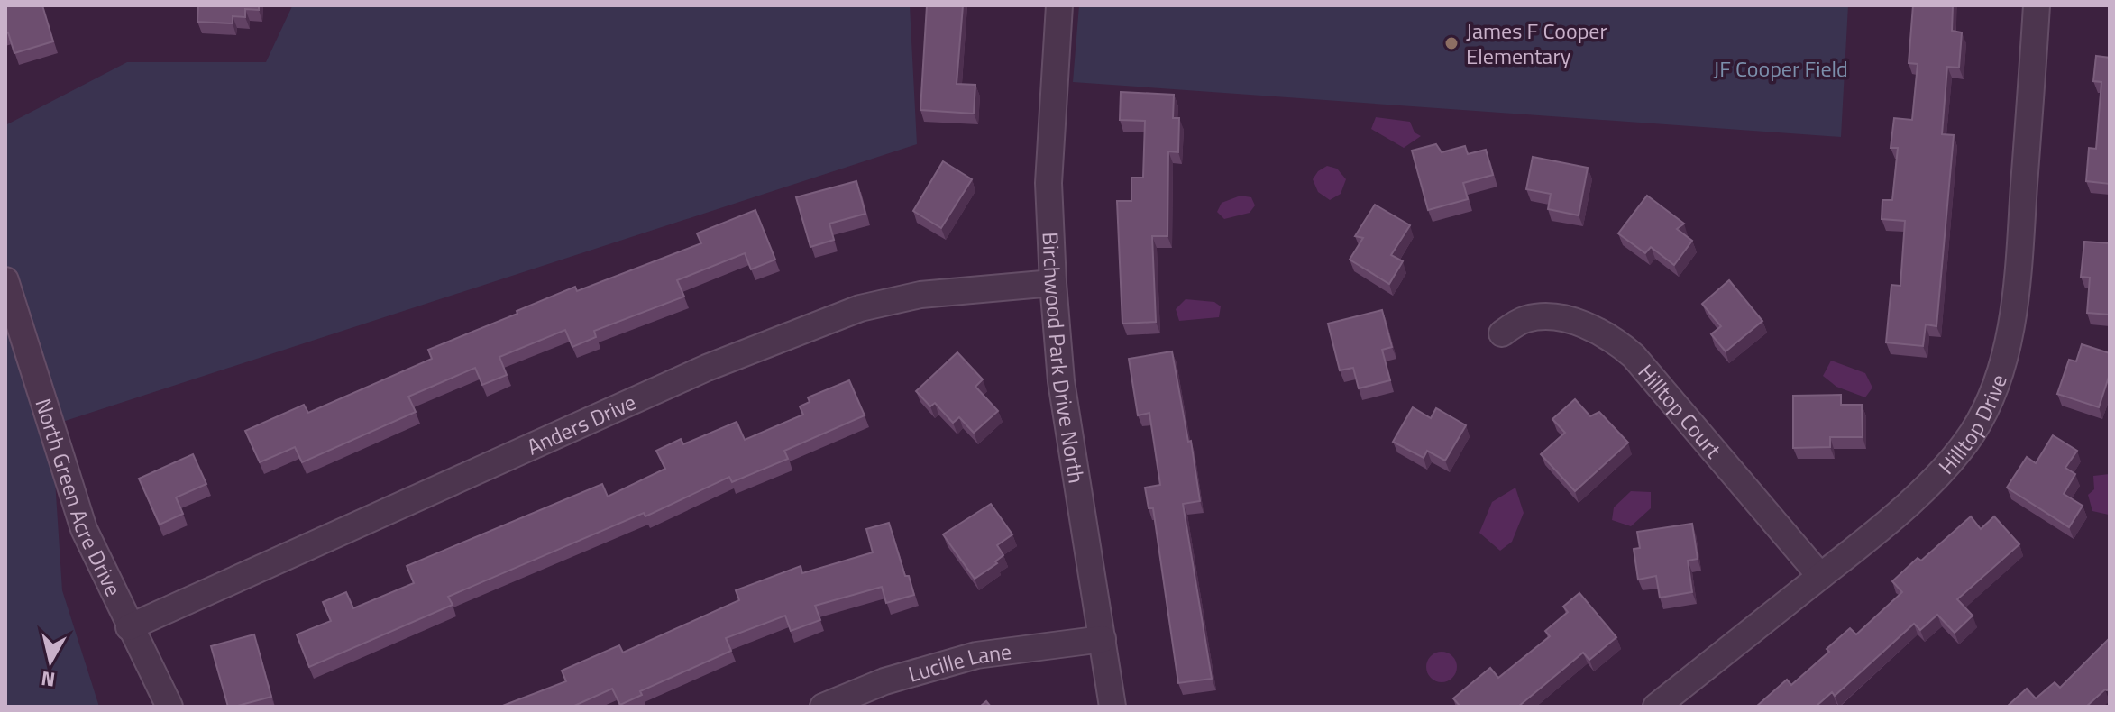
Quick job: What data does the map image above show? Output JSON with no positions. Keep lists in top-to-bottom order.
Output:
{
  "streets": {
    "street": [
      "Birchwood Park Drive North",
      "Hilltop Court",
      "Hilltop Drive",
      "Anders Drive",
      "North Green Acre Drive",
      "Lucille Lane"
    ]
  },
  "crossings": [
    ["Birchwood Park Drive North", "Anders Drive"],
    ["Birchwood Park Drive North", "Lucille Lane"],
    ["Hilltop Court", "Hilltop Drive"],
    ["Anders Drive", "North Green Acre Drive"]
  ],
  "parks": ["JF Cooper Field"],
  "places": ["James F Cooper Elementary"],
  "north": "bottom"
}
